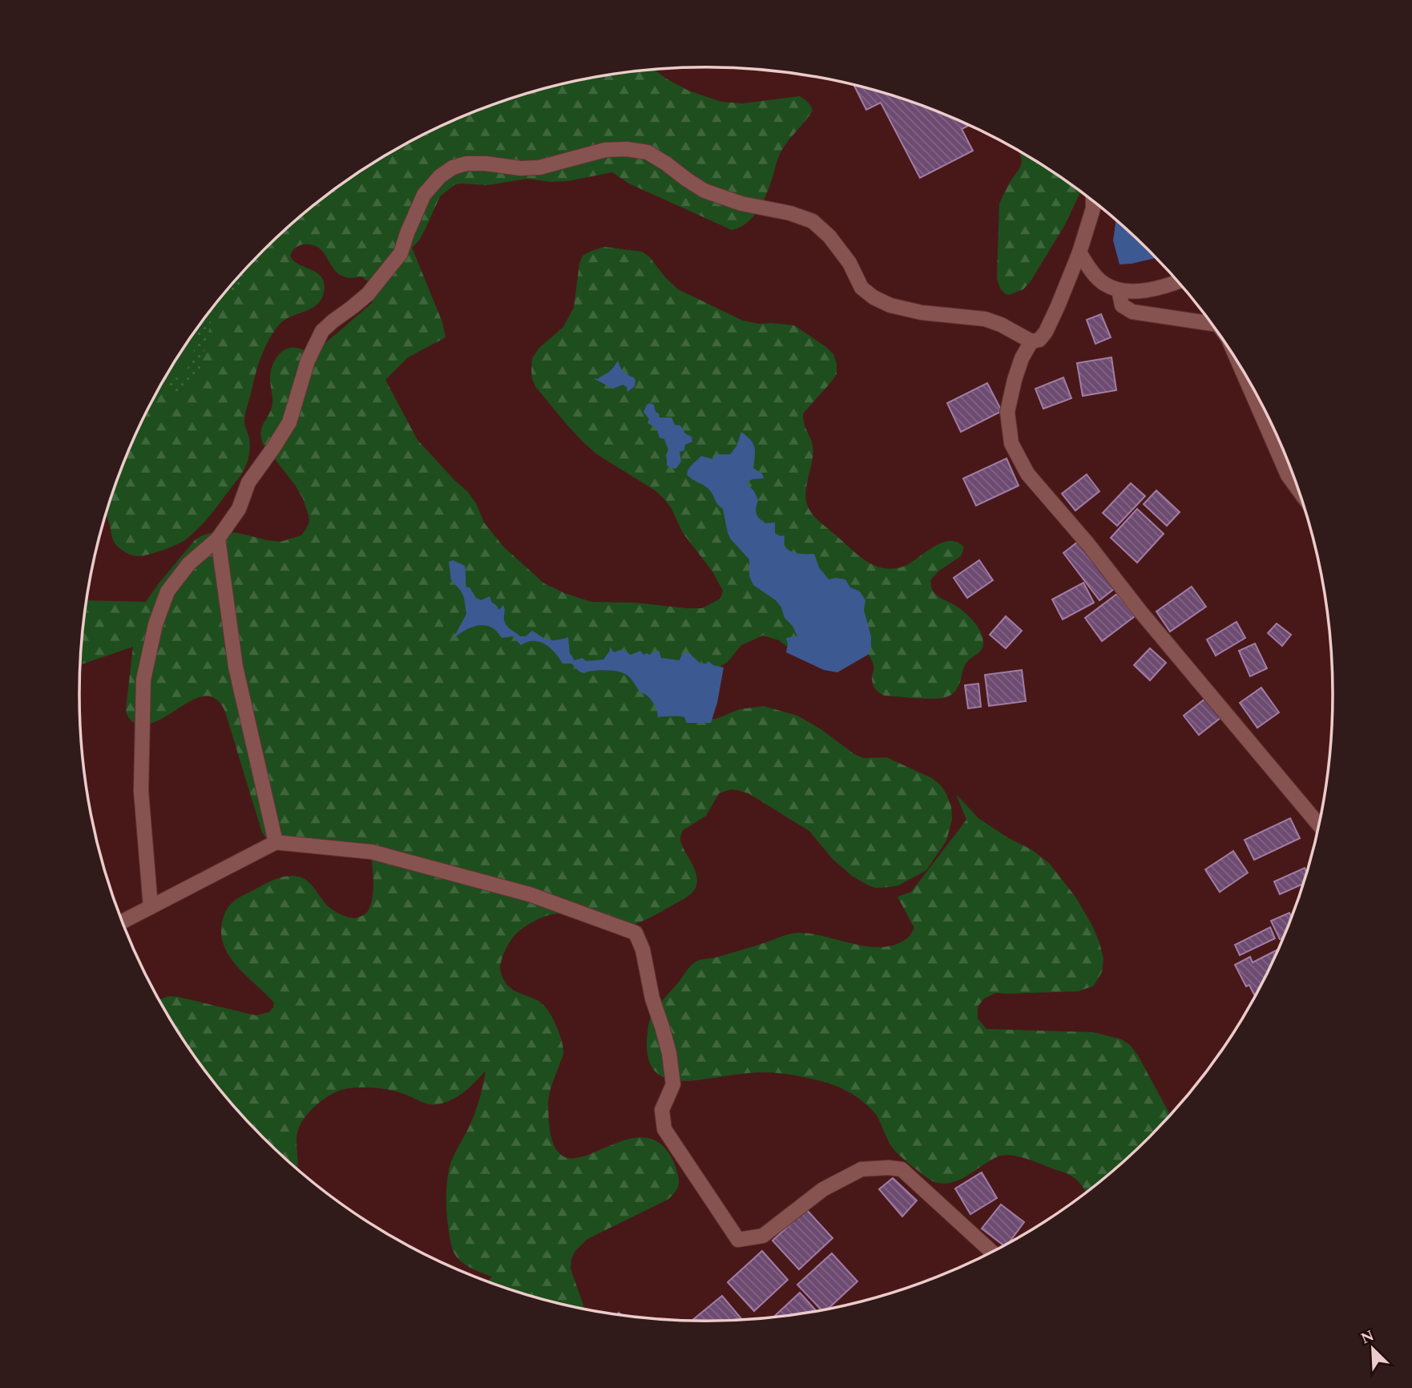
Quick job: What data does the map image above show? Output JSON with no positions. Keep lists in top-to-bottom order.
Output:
{
  "north": "top left"
}
